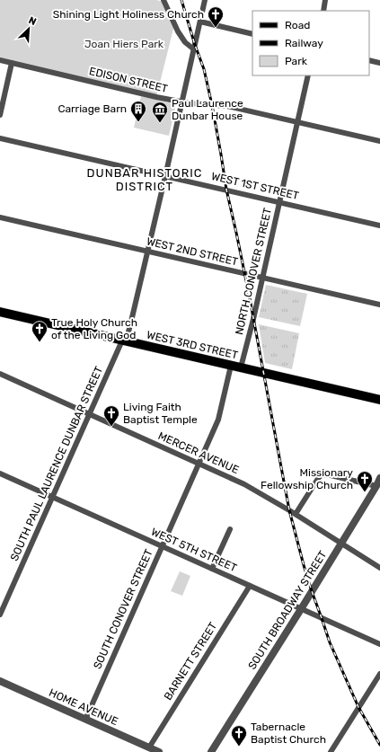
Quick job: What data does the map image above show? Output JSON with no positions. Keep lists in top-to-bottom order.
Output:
{
  "streets": {
    "main road": ["WEST 3RD STREET"],
    "street": [
      "EDISON STREET",
      "WEST 1ST STREET",
      "WEST 2ND STREET",
      "NORTH CONOVER STREET",
      "MERCER AVENUE",
      "SOUTH PAUL LAURENCE DUNBAR STREET",
      "WEST 5TH STREET",
      "SOUTH CONOVER STREET",
      "SOUTH BROADWAY STREET",
      "BARNETT STREET",
      "HOME AVENUE"
    ]
  },
  "crossings": [
    ["EDISON STREET", "NORTH CONOVER STREET"],
    ["EDISON STREET", "SOUTH PAUL LAURENCE DUNBAR STREET"],
    ["WEST 1ST STREET", "NORTH CONOVER STREET"],
    ["WEST 1ST STREET", "SOUTH PAUL LAURENCE DUNBAR STREET"],
    ["WEST 2ND STREET", "NORTH CONOVER STREET"],
    ["WEST 2ND STREET", "SOUTH PAUL LAURENCE DUNBAR STREET"],
    ["NORTH CONOVER STREET", "WEST 3RD STREET"],
    ["WEST 3RD STREET", "SOUTH PAUL LAURENCE DUNBAR STREET"],
    ["WEST 3RD STREET", "SOUTH CONOVER STREET"],
    ["MERCER AVENUE", "SOUTH PAUL LAURENCE DUNBAR STREET"],
    ["MERCER AVENUE", "SOUTH CONOVER STREET"],
    ["MERCER AVENUE", "SOUTH BROADWAY STREET"],
    ["SOUTH PAUL LAURENCE DUNBAR STREET", "WEST 5TH STREET"],
    ["WEST 5TH STREET", "SOUTH CONOVER STREET"],
    ["WEST 5TH STREET", "SOUTH BROADWAY STREET"],
    ["WEST 5TH STREET", "BARNETT STREET"],
    ["SOUTH CONOVER STREET", "HOME AVENUE"],
    ["BARNETT STREET", "HOME AVENUE"]
  ],
  "districts": ["DUNBAR HISTORIC DISTRICT"],
  "parks": ["Joan Hiers Park"],
  "places": {
    "church": [
      "Shining Light Holiness Church",
      "True Holy Church of the Living God",
      "Living Faith Baptist Temple",
      "Missionary Fellowship Church",
      "Tabernacle Baptist Church"
    ],
    "building": ["Carriage Barn"],
    "museum": ["Paul Laurence Dunbar House"]
  },
  "legend": ["Road", "Railway", "Park"],
  "north": "top right"
}
